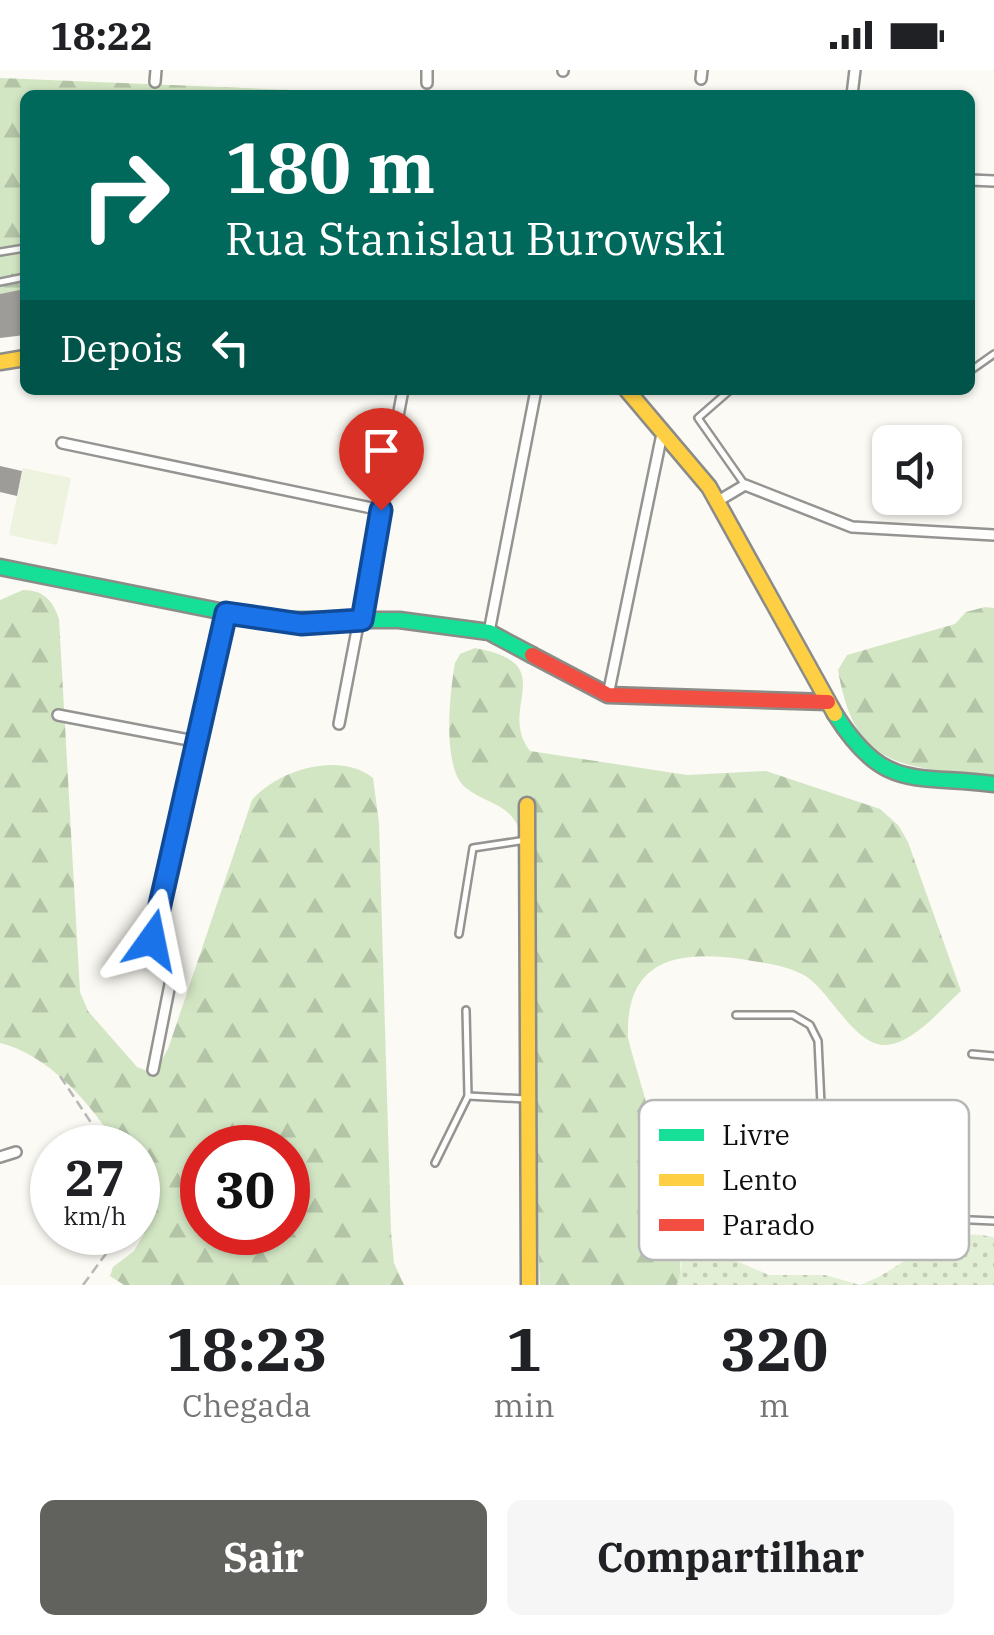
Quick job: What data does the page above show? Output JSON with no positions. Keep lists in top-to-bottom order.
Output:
{
  "legend": ["Livre", "Lento", "Parado"],
  "page": {
    "status": "18:22",
    "turn": ["180 m", "Rua Stanislau Burowski"],
    "then": "Depois",
    "speed": "27 km/h",
    "limit": "30",
    "eta": [
      "18:23",
      "Chegada",
      "1",
      "min",
      "320",
      "m"
    ],
    "buttons": ["Sair", "Compartilhar"]
  }
}
